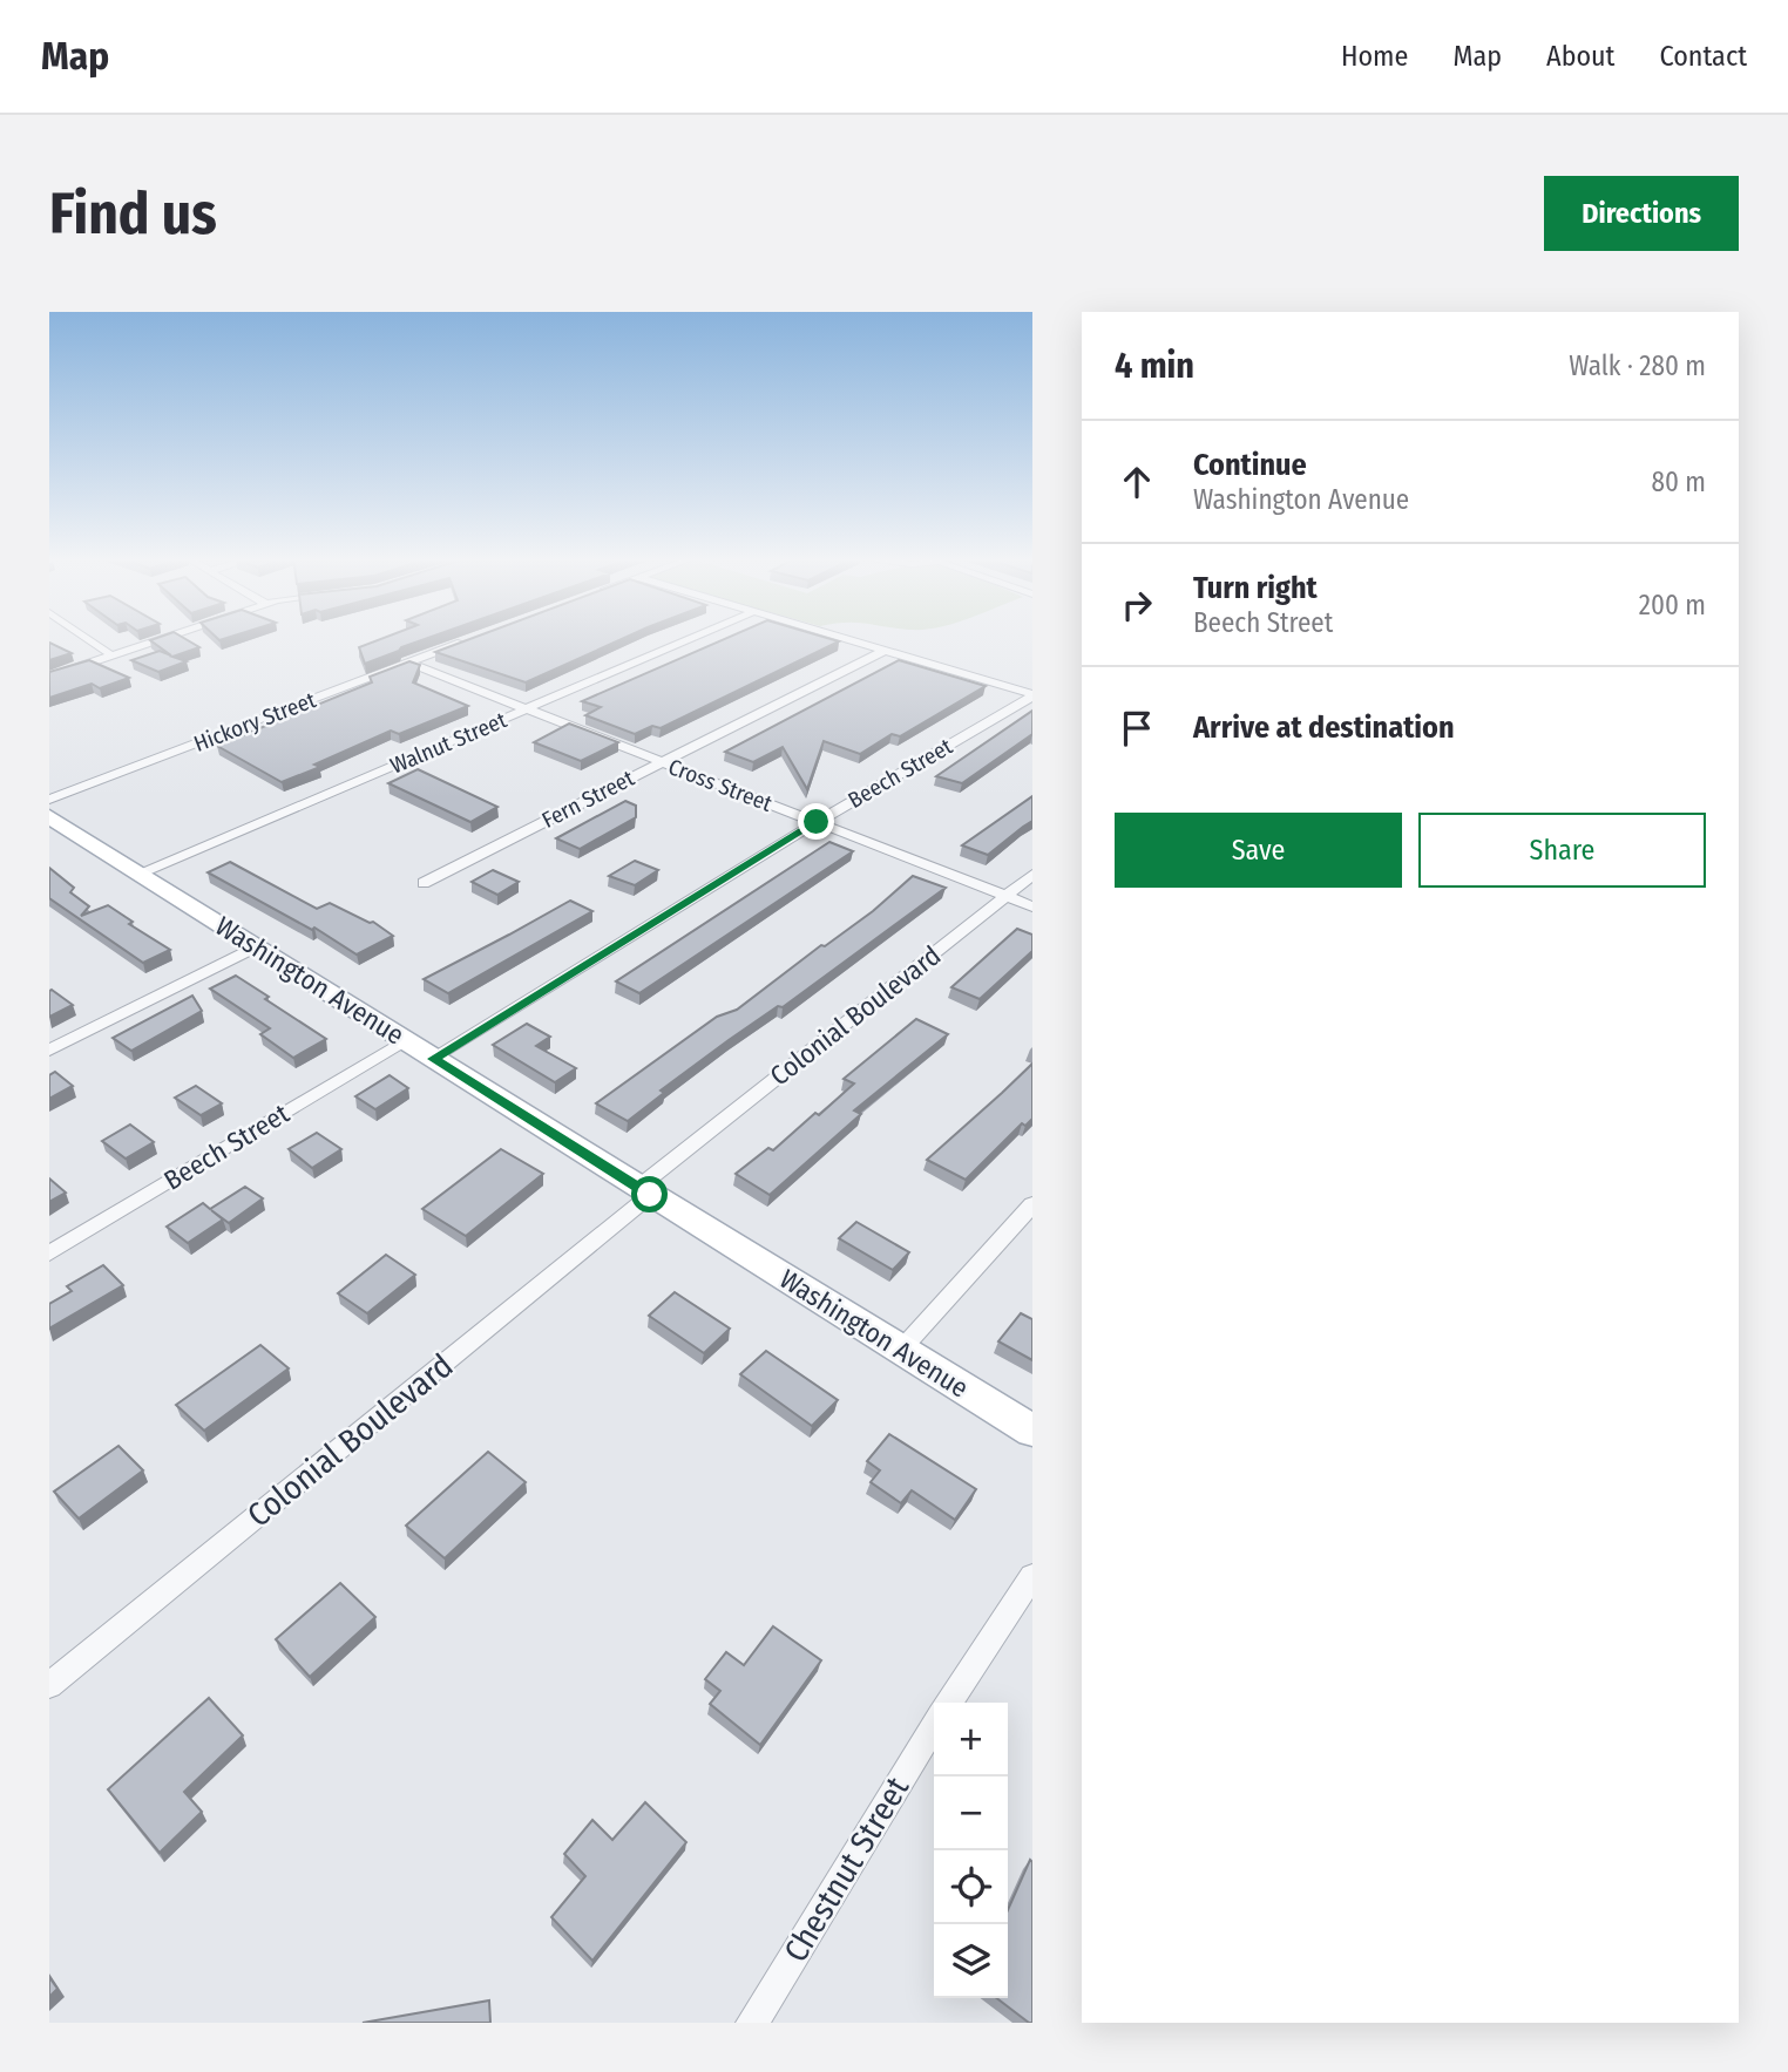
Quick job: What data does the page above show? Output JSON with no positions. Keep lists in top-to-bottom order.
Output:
{
  "streets": {
    "main road": ["Washington Avenue"],
    "street": [
      "Hickory Street",
      "Walnut Street",
      "Beech Street",
      "Cross Street",
      "Fern Street",
      "Colonial Boulevard",
      "Chestnut Street"
    ]
  },
  "crossings": [
    ["Hickory Street", "Cross Street"],
    ["Walnut Street", "Cross Street"],
    ["Walnut Street", "Washington Avenue"],
    ["Beech Street", "Cross Street"],
    ["Beech Street", "Washington Avenue"],
    ["Cross Street", "Fern Street"],
    ["Cross Street", "Colonial Boulevard"],
    ["Washington Avenue", "Colonial Boulevard"]
  ],
  "page": {
    "header": "Map",
    "nav": [
      "Home",
      "Map",
      "About",
      "Contact"
    ],
    "buttons": [
      "Directions",
      ["Save", "Share"]
    ],
    "title": "Find us",
    "heading": ["4 min", "Walk · 280 m"],
    "list": [
      ["Continue", "Washington Avenue", "80 m"],
      ["Turn right", "Beech Street", "200 m"],
      "Arrive at destination"
    ],
    "map_buttons": ["+", "−"]
  }
}
